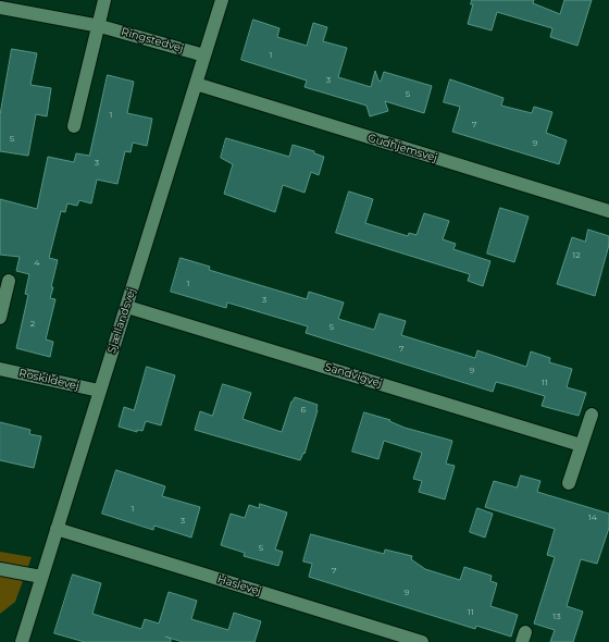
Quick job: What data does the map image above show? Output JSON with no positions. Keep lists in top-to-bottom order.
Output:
{
  "streets": {
    "street": [
      "Ringstedvej",
      "Gudhjemsvej",
      "Sjællandsvej",
      "Sandvigvej",
      "Roskildevej",
      "Haslevej"
    ]
  },
  "crossings": [
    ["Ringstedvej", "Sjællandsvej"],
    ["Gudhjemsvej", "Sjællandsvej"],
    ["Sjællandsvej", "Sandvigvej"],
    ["Sjællandsvej", "Roskildevej"],
    ["Sjællandsvej", "Haslevej"]
  ],
  "house_numbers": [
    "1",
    "3",
    "5",
    "1",
    "7",
    "5",
    "9",
    "3",
    "12",
    "4",
    "1",
    "3",
    "2",
    "5",
    "7",
    "9",
    "11",
    "6",
    "1",
    "14",
    "3",
    "5",
    "7",
    "9",
    "11",
    "13"
  ]
}
